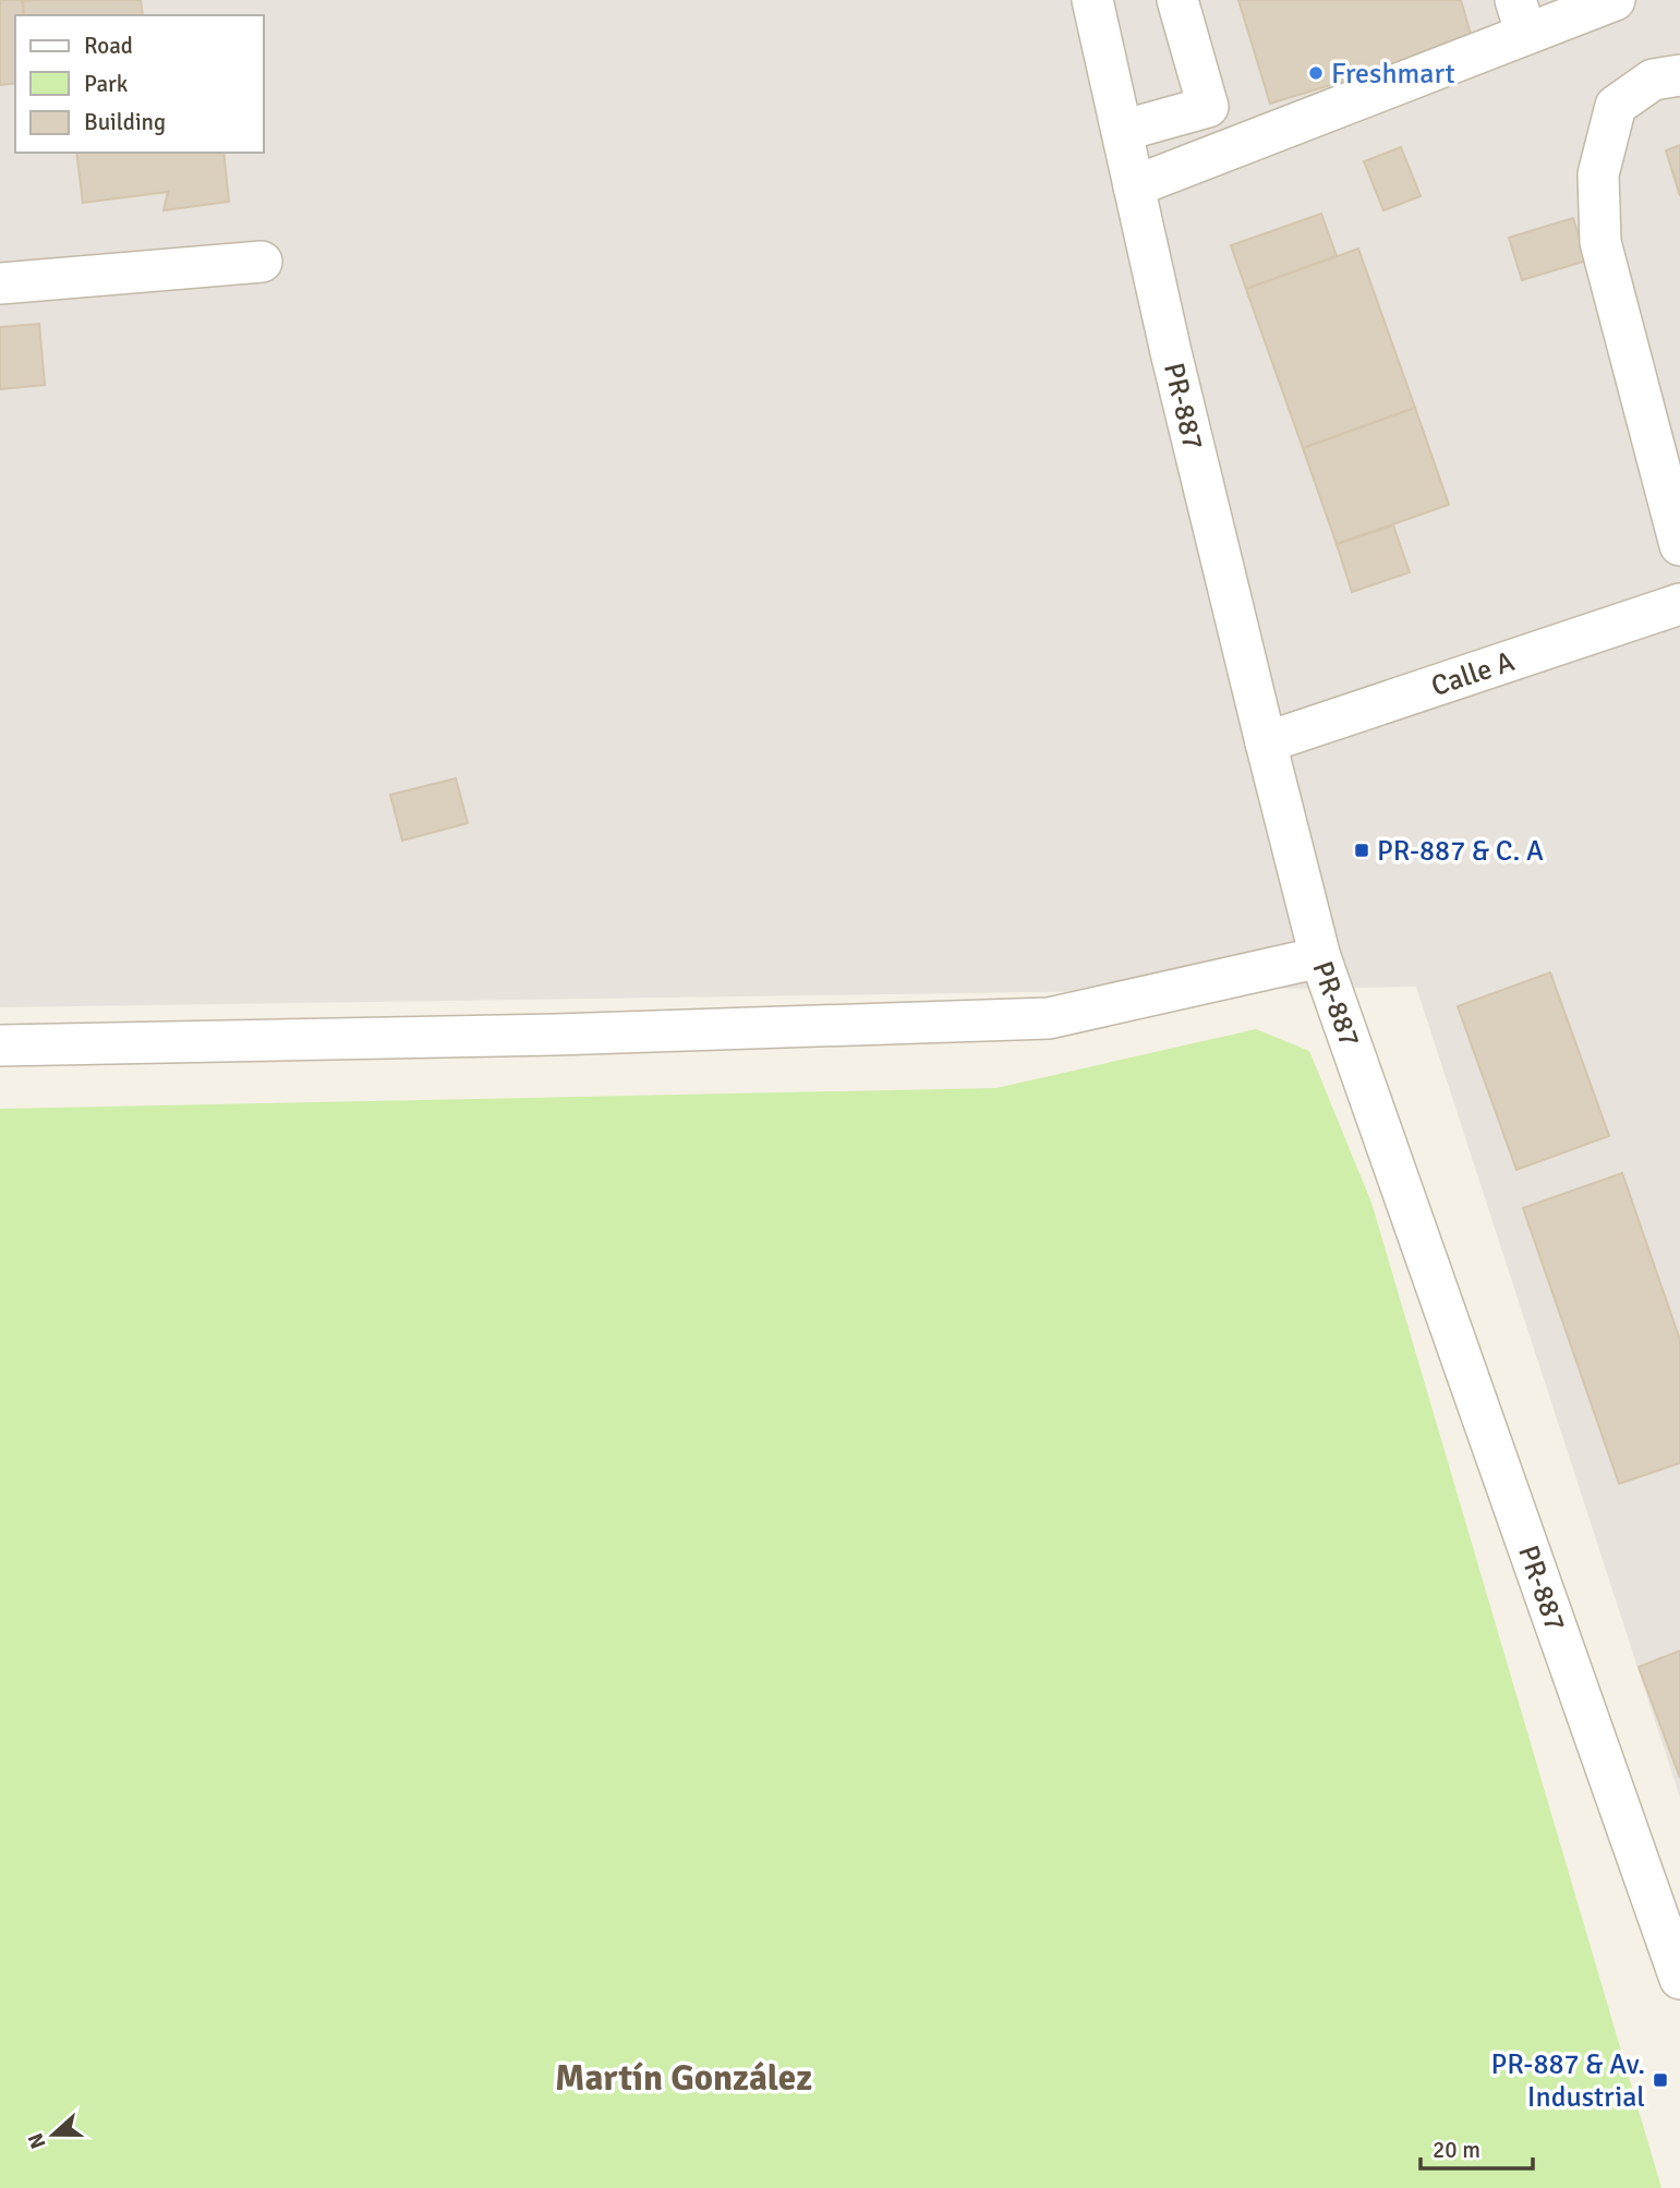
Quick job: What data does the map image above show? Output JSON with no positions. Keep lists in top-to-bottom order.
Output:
{
  "streets": {
    "street": ["PR-887", "Calle A"]
  },
  "crossings": [
    ["PR-887", "Calle A"]
  ],
  "districts": ["Martín González"],
  "places": {
    "other": ["Freshmart"],
    "transit": ["PR-887 & C. A", "PR-887 & Av. Industrial"]
  },
  "legend": ["Road", "Park", "Building"],
  "scale_bar": "20 m",
  "north": "left"
}
